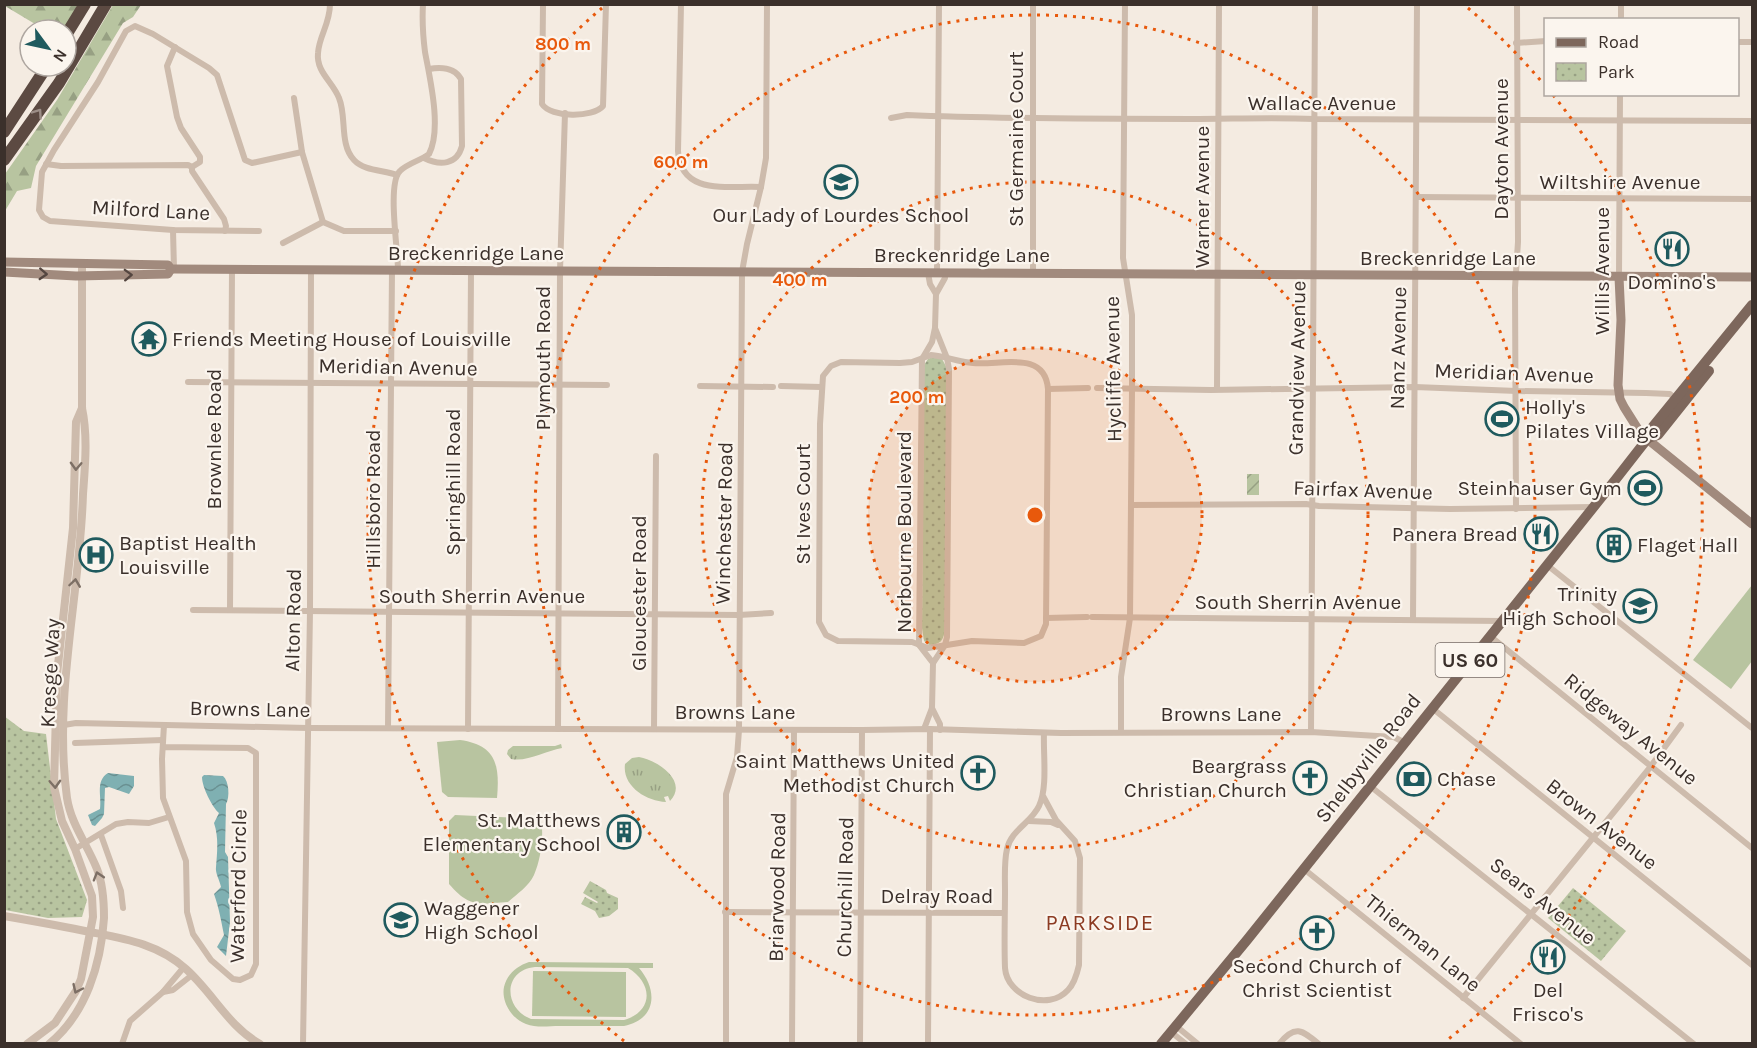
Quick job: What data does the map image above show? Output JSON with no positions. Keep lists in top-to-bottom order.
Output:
{
  "streets": {
    "main road": [
      "Breckenridge Lane",
      "Willis Avenue",
      "US 60",
      "Shelbyville Road"
    ],
    "street": [
      "Wallace Avenue",
      "St Germaine Court",
      "Dayton Avenue",
      "Wiltshire Avenue",
      "Warner Avenue",
      "Milford Lane",
      "Nanz Avenue",
      "Plymouth Road",
      "Meridian Avenue",
      "Grandview Avenue",
      "Hycliffe Avenue",
      "Brownlee Road",
      "Springhill Road",
      "Fairfax Avenue",
      "Hillsboro Road",
      "St Ives Court",
      "Winchester Road",
      "Norbourne Boulevard",
      "Gloucester Road",
      "South Sherrin Avenue",
      "Alton Road",
      "Kresge Way",
      "Browns Lane",
      "Ridgeway Avenue",
      "Brown Avenue",
      "Waterford Circle",
      "Briarwood Road",
      "Churchill Road",
      "Delray Road",
      "Sears Avenue",
      "Thierman Lane"
    ]
  },
  "crossings": [
    ["Wallace Avenue", "St Germaine Court"],
    ["Wallace Avenue", "Dayton Avenue"],
    ["Wallace Avenue", "Warner Avenue"],
    ["Wallace Avenue", "Willis Avenue"],
    ["Wallace Avenue", "Nanz Avenue"],
    ["Wallace Avenue", "Grandview Avenue"],
    ["Wallace Avenue", "Hycliffe Avenue"],
    ["Wallace Avenue", "Norbourne Boulevard"],
    ["St Germaine Court", "Breckenridge Lane"],
    ["Dayton Avenue", "Wiltshire Avenue"],
    ["Dayton Avenue", "Breckenridge Lane"],
    ["Dayton Avenue", "Meridian Avenue"],
    ["Dayton Avenue", "Fairfax Avenue"],
    ["Wiltshire Avenue", "Willis Avenue"],
    ["Wiltshire Avenue", "Nanz Avenue"],
    ["Warner Avenue", "Breckenridge Lane"],
    ["Warner Avenue", "Meridian Avenue"],
    ["Breckenridge Lane", "Willis Avenue"],
    ["Breckenridge Lane", "Nanz Avenue"],
    ["Breckenridge Lane", "Plymouth Road"],
    ["Breckenridge Lane", "Grandview Avenue"],
    ["Breckenridge Lane", "Hycliffe Avenue"],
    ["Breckenridge Lane", "Brownlee Road"],
    ["Breckenridge Lane", "Springhill Road"],
    ["Breckenridge Lane", "Hillsboro Road"],
    ["Breckenridge Lane", "Winchester Road"],
    ["Breckenridge Lane", "Norbourne Boulevard"],
    ["Breckenridge Lane", "Alton Road"],
    ["Breckenridge Lane", "Kresge Way"],
    ["Willis Avenue", "Meridian Avenue"],
    ["Willis Avenue", "Shelbyville Road"],
    ["Nanz Avenue", "Meridian Avenue"],
    ["Nanz Avenue", "Fairfax Avenue"],
    ["Nanz Avenue", "South Sherrin Avenue"],
    ["Plymouth Road", "Meridian Avenue"],
    ["Plymouth Road", "South Sherrin Avenue"],
    ["Plymouth Road", "Browns Lane"],
    ["Meridian Avenue", "Grandview Avenue"],
    ["Meridian Avenue", "Hycliffe Avenue"],
    ["Meridian Avenue", "Brownlee Road"],
    ["Meridian Avenue", "Springhill Road"],
    ["Meridian Avenue", "Hillsboro Road"],
    ["Meridian Avenue", "Alton Road"],
    ["Meridian Avenue", "Shelbyville Road"],
    ["Grandview Avenue", "Fairfax Avenue"],
    ["Grandview Avenue", "South Sherrin Avenue"],
    ["Grandview Avenue", "Browns Lane"],
    ["Hycliffe Avenue", "Fairfax Avenue"],
    ["Hycliffe Avenue", "South Sherrin Avenue"],
    ["Hycliffe Avenue", "Browns Lane"],
    ["Brownlee Road", "South Sherrin Avenue"],
    ["Springhill Road", "South Sherrin Avenue"],
    ["Springhill Road", "Browns Lane"],
    ["Fairfax Avenue", "Shelbyville Road"],
    ["Hillsboro Road", "South Sherrin Avenue"],
    ["Hillsboro Road", "Browns Lane"],
    ["St Ives Court", "Norbourne Boulevard"],
    ["Winchester Road", "South Sherrin Avenue"],
    ["Winchester Road", "Browns Lane"],
    ["Winchester Road", "Delray Road"],
    ["Gloucester Road", "South Sherrin Avenue"],
    ["Gloucester Road", "Browns Lane"],
    ["South Sherrin Avenue", "Alton Road"],
    ["South Sherrin Avenue", "Shelbyville Road"],
    ["Alton Road", "Browns Lane"],
    ["Kresge Way", "Browns Lane"],
    ["Browns Lane", "Shelbyville Road"],
    ["Browns Lane", "Waterford Circle"],
    ["Browns Lane", "Briarwood Road"],
    ["Browns Lane", "Churchill Road"],
    ["Ridgeway Avenue", "Shelbyville Road"],
    ["Shelbyville Road", "Brown Avenue"],
    ["Shelbyville Road", "Sears Avenue"],
    ["Shelbyville Road", "Thierman Lane"],
    ["Briarwood Road", "Delray Road"],
    ["Churchill Road", "Delray Road"]
  ],
  "districts": ["PARKSIDE"],
  "places": {
    "school or university": ["Our Lady of Lourdes School", "Trinity High School", "Waggener High School"],
    "restaurant": ["Domino's", "Panera Bread", "Del Frisco's"],
    "temple": ["Friends Meeting House of Louisville"],
    "sports": ["Holly's Pilates Village", "Steinhauser Gym"],
    "building": ["Flaget Hall", "St. Matthews Elementary School"],
    "hospital": ["Baptist Health Louisville"],
    "church": ["Saint Matthews United Methodist Church", "Beargrass Christian Church", "Second Church of Christ Scientist"],
    "bank": ["Chase"]
  },
  "legend": ["Road", "Park"],
  "north": "bottom right",
  "rings": [
    "800 m",
    "600 m",
    "400 m",
    "200 m"
  ]
}
